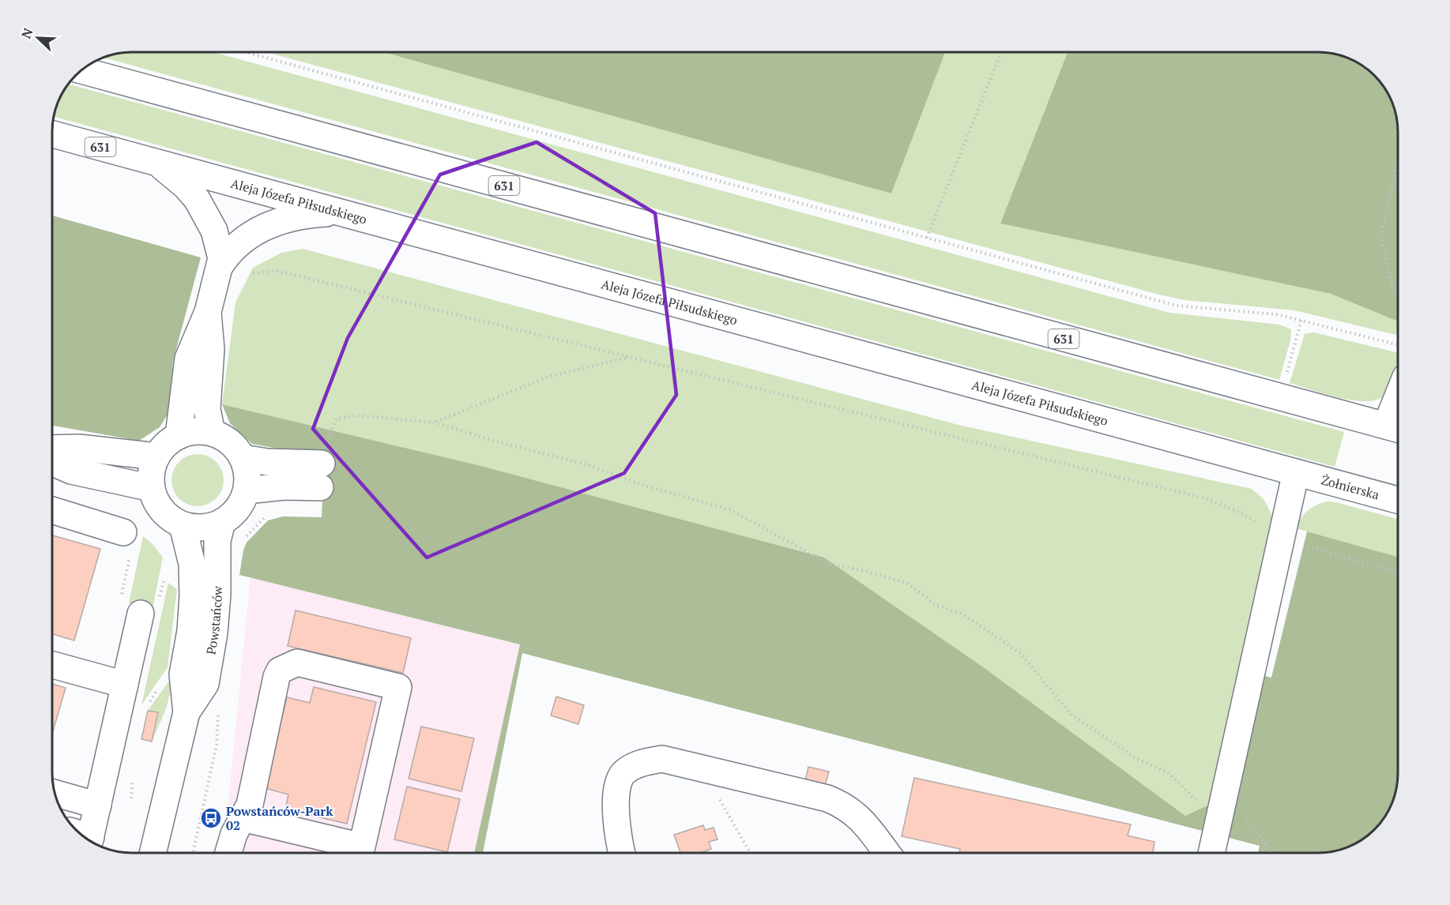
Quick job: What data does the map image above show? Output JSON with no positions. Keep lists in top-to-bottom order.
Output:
{
  "streets": {
    "main road": [
      "631",
      "Aleja Józefa Piłsudskiego",
      "Żołnierska",
      "Powstańców"
    ]
  },
  "crossings": [
    ["Aleja Józefa Piłsudskiego", "Żołnierska"]
  ],
  "places": {
    "bus stop": ["Powstańców-Park 02"]
  },
  "north": "top left"
}
